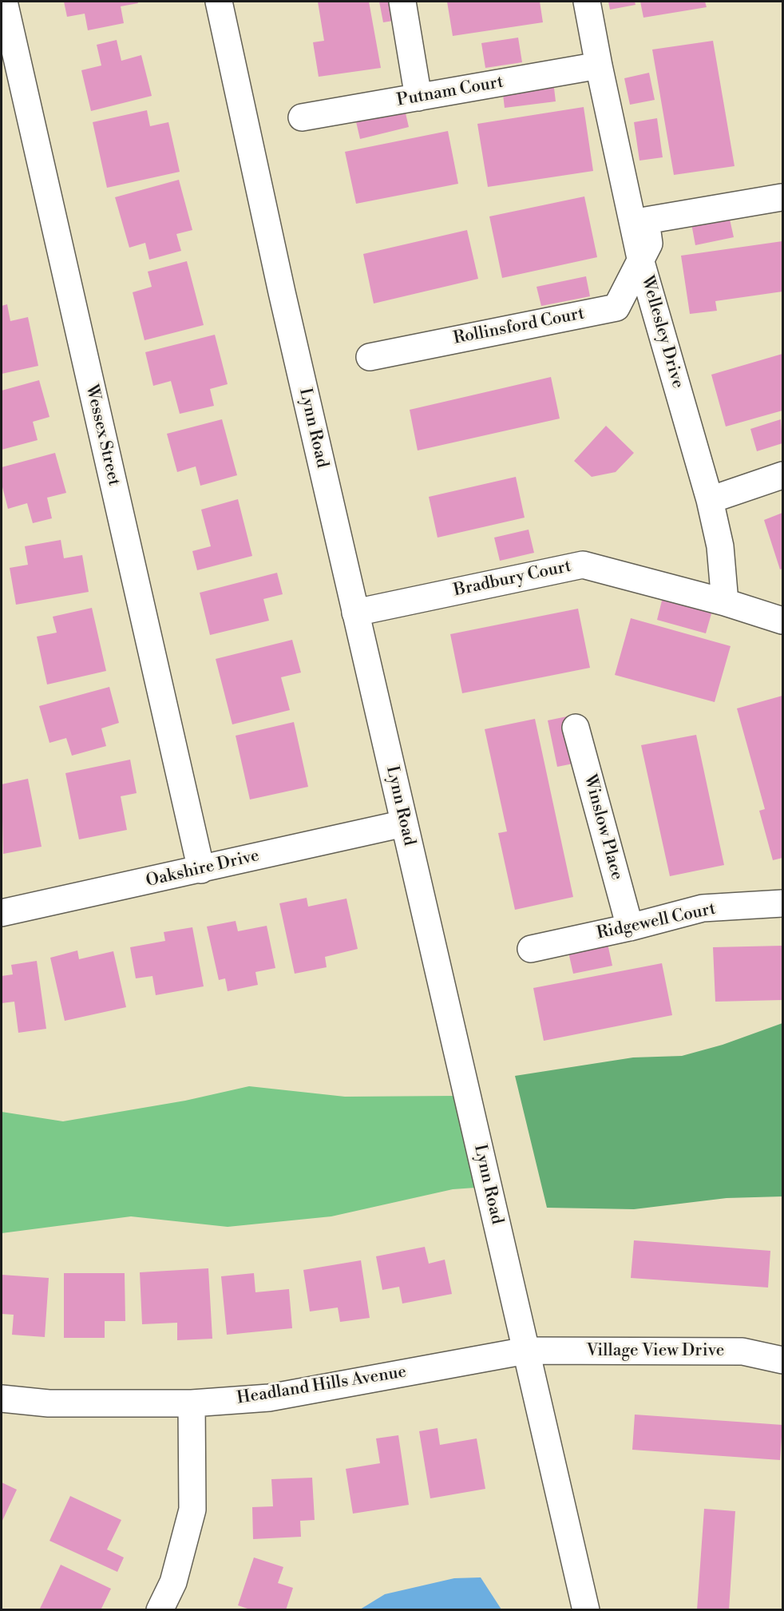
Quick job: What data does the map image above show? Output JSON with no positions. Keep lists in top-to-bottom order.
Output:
{
  "streets": {
    "street": [
      "Putnam Court",
      "Rollinsford Court",
      "Wellesley Drive",
      "Lynn Road",
      "Wessex Street",
      "Bradbury Court",
      "Winslow Place",
      "Oakshire Drive",
      "Ridgewell Court",
      "Village View Drive",
      "Headland Hills Avenue"
    ]
  },
  "crossings": [
    ["Putnam Court", "Wellesley Drive"],
    ["Rollinsford Court", "Wellesley Drive"],
    ["Wellesley Drive", "Bradbury Court"],
    ["Lynn Road", "Bradbury Court"],
    ["Lynn Road", "Oakshire Drive"],
    ["Lynn Road", "Village View Drive"],
    ["Lynn Road", "Headland Hills Avenue"],
    ["Wessex Street", "Oakshire Drive"],
    ["Winslow Place", "Ridgewell Court"],
    ["Village View Drive", "Headland Hills Avenue"]
  ]
}
